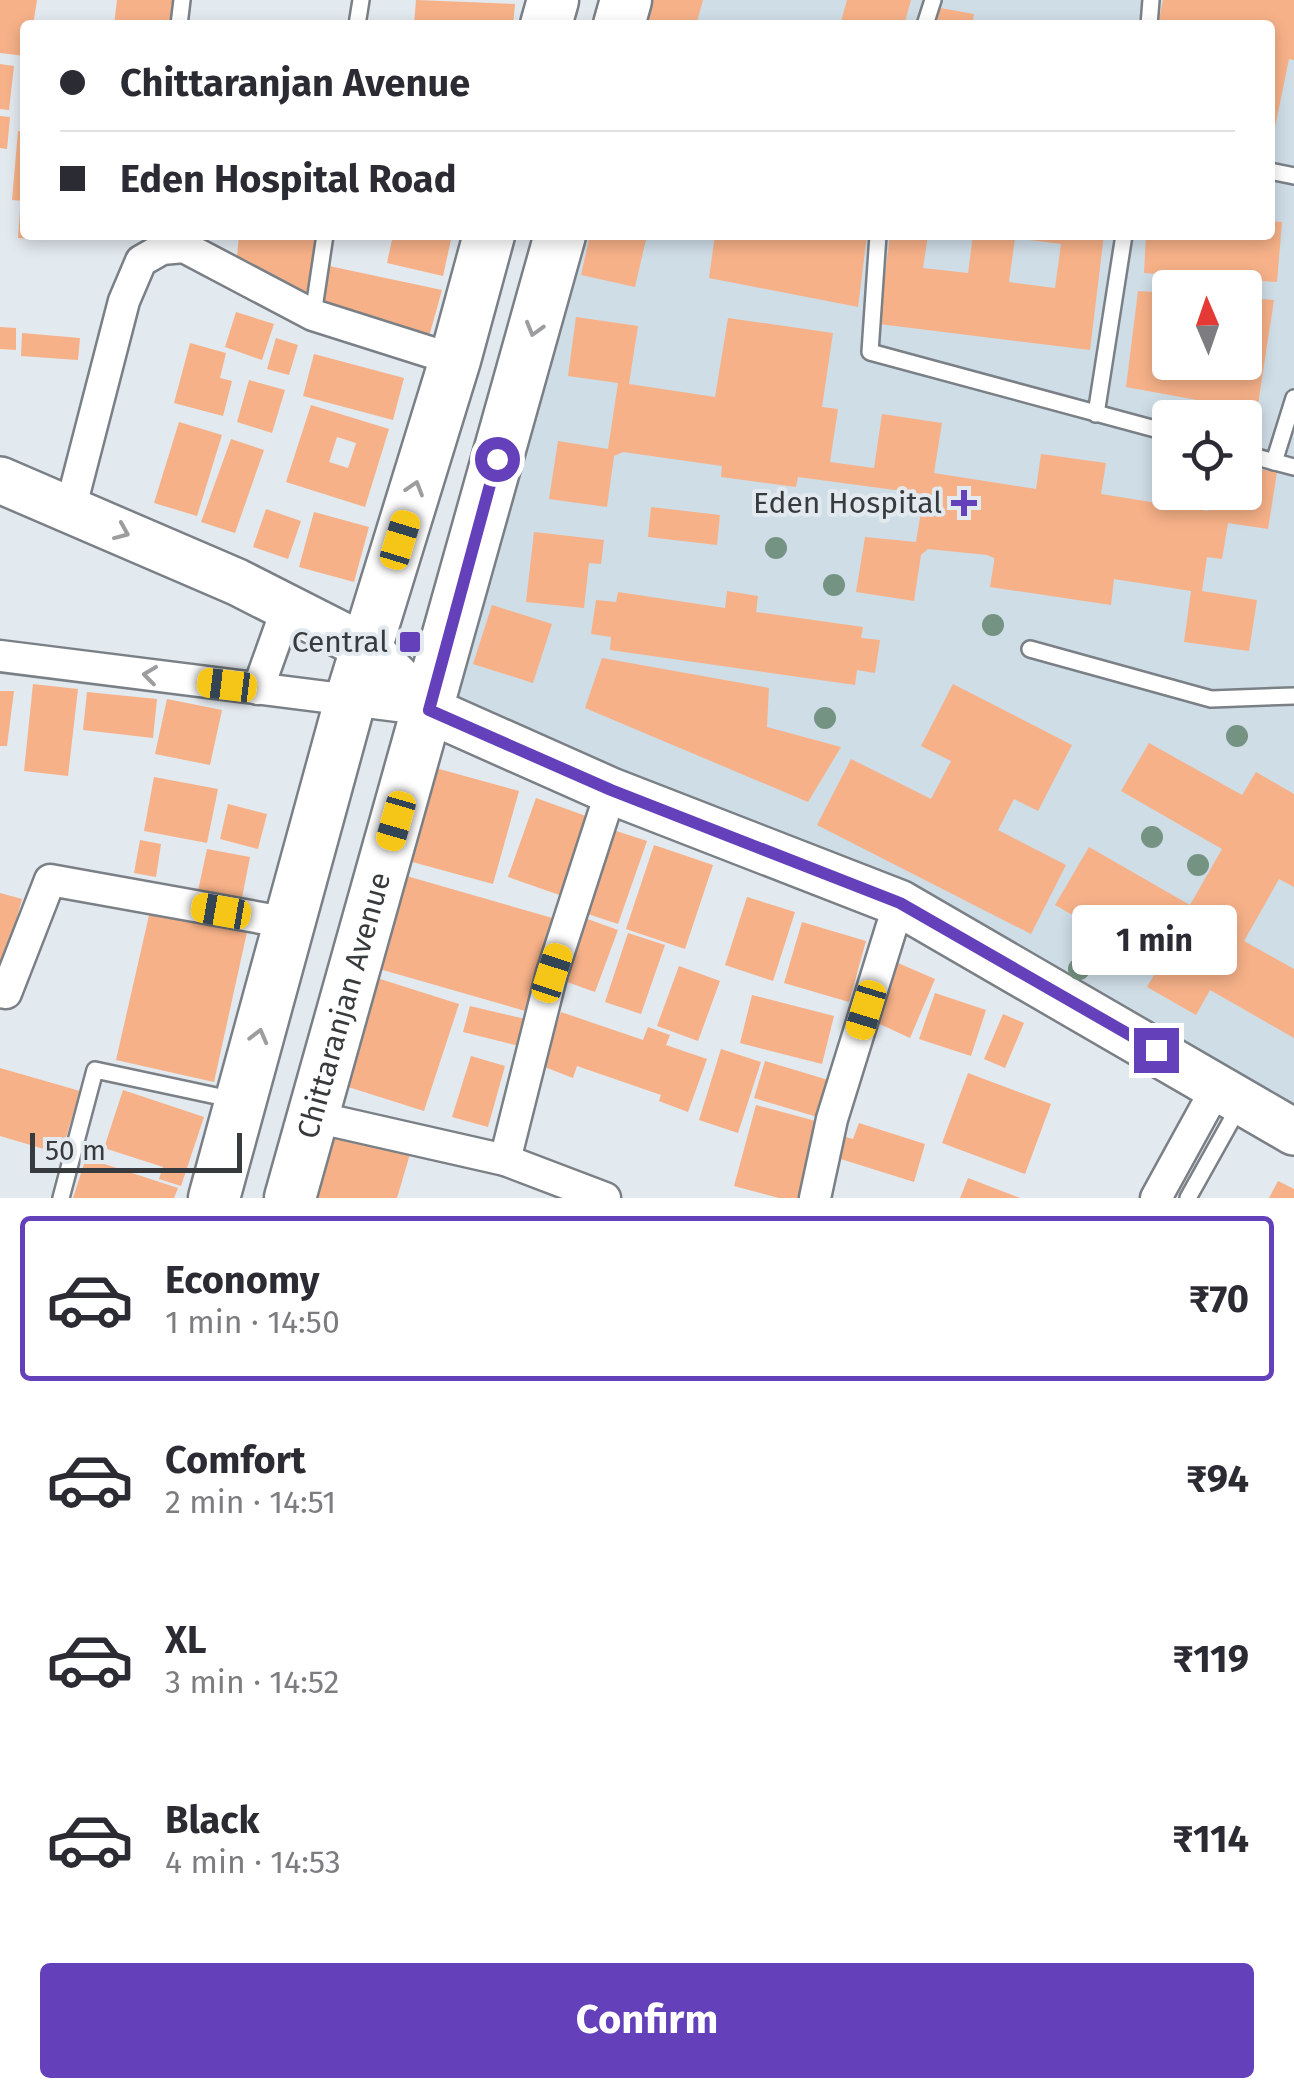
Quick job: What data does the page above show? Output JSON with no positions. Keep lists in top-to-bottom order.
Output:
{
  "streets": {
    "main road": ["Chittaranjan Avenue"]
  },
  "places": {
    "health": ["Eden Hospital"],
    "transit": ["Central"]
  },
  "scale_bar": "50 m",
  "north": "top",
  "page": {
    "banner": ["Chittaranjan Avenue", "Eden Hospital Road"],
    "bubble": "1 min",
    "scale": "50 m",
    "list": [
      {
        "name": "Economy",
        "note": "1 min · 14:50",
        "value": "₹70"
      },
      {
        "name": "Comfort",
        "note": "2 min · 14:51",
        "value": "₹94"
      },
      {
        "name": "XL",
        "note": "3 min · 14:52",
        "value": "₹119"
      },
      {
        "name": "Black",
        "note": "4 min · 14:53",
        "value": "₹114"
      }
    ],
    "buttons": "Confirm"
  }
}
